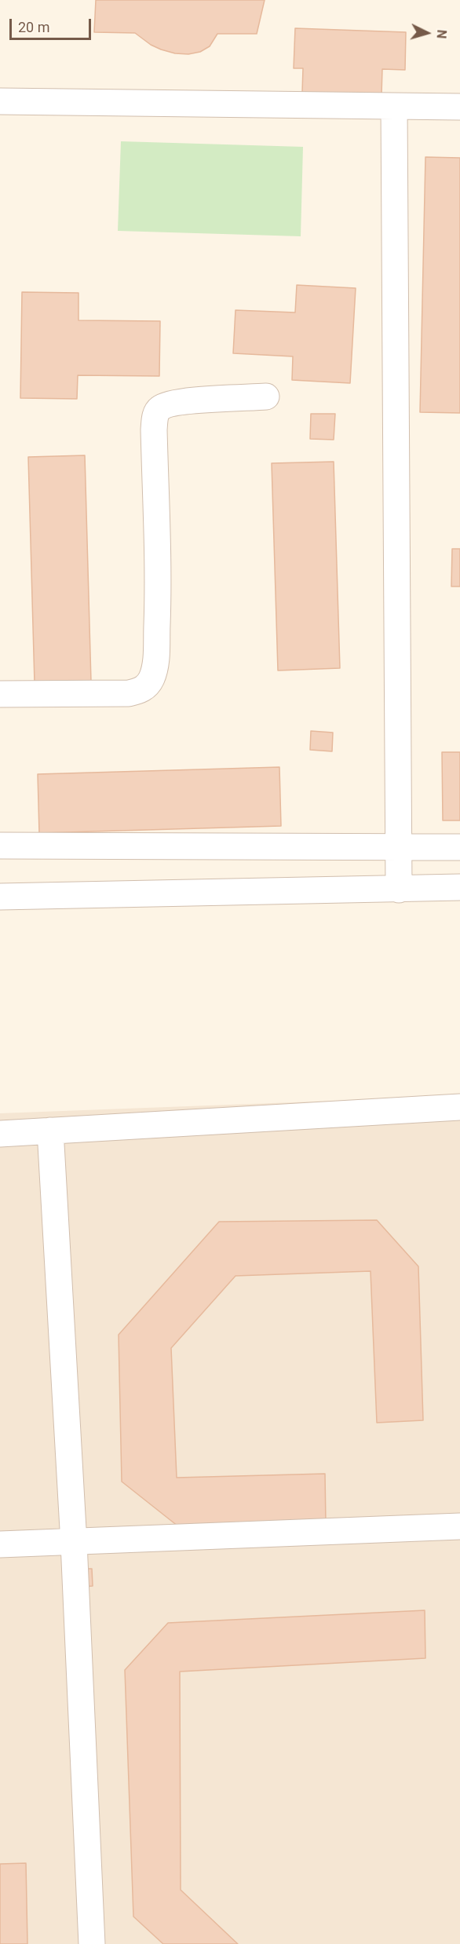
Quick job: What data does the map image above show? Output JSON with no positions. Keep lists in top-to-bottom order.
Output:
{
  "scale_bar": "20 m",
  "north": "right"
}
